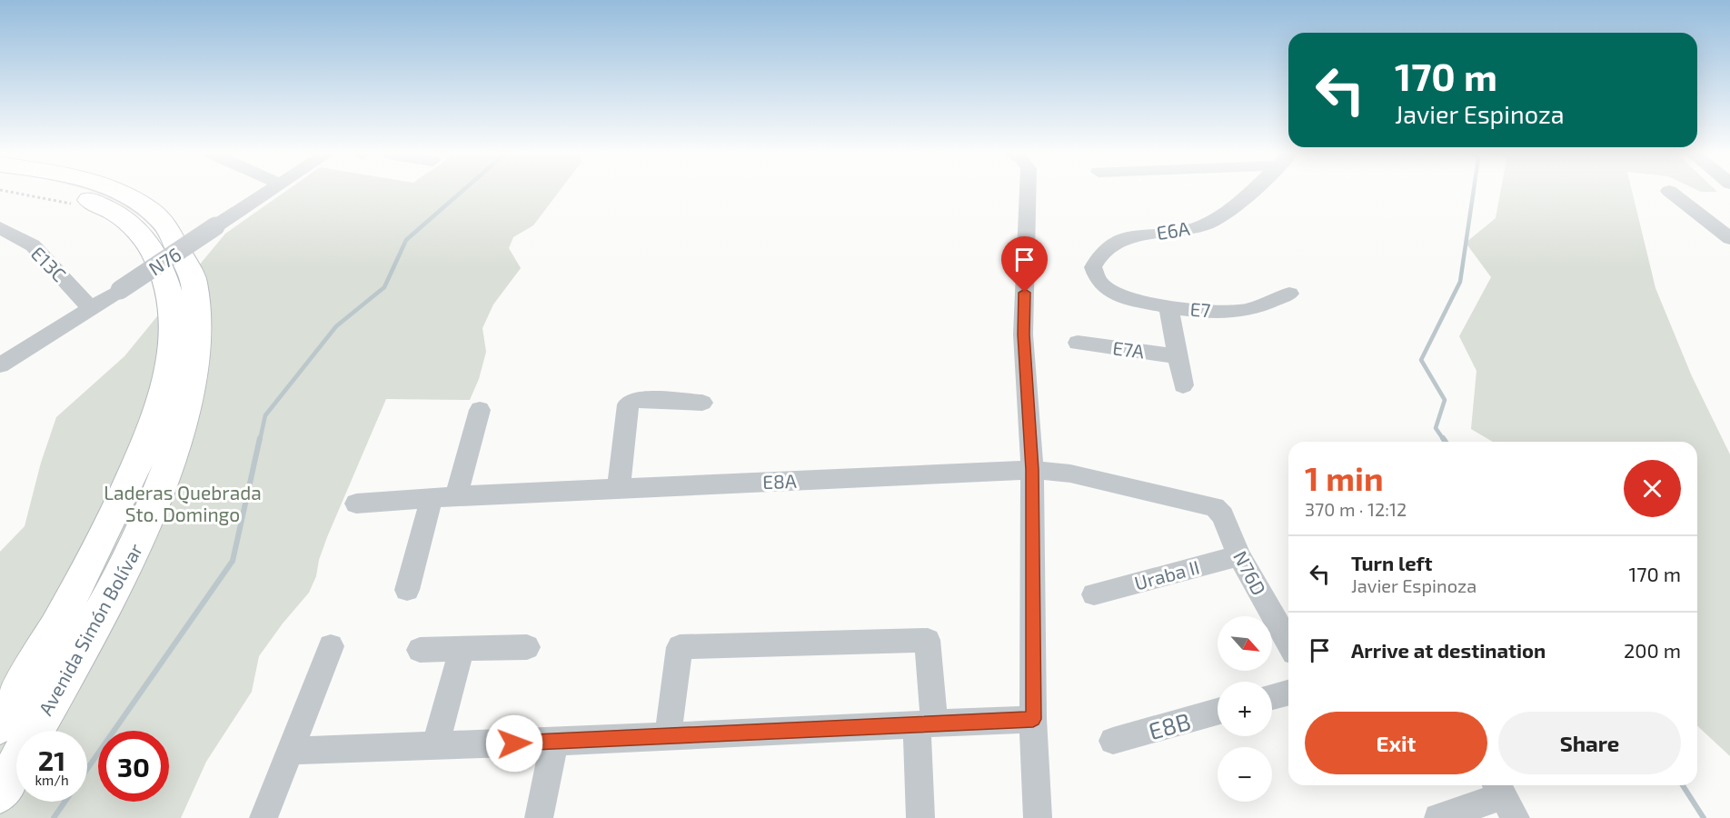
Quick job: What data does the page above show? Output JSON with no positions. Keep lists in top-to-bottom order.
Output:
{
  "streets": {
    "highway": ["Avenida Simón Bolívar"],
    "street": [
      "E6A",
      "N76",
      "E13C",
      "E7",
      "E7A",
      "E8A",
      "N76D",
      "Uraba II",
      "E8B"
    ]
  },
  "crossings": [
    ["E6A", "E7"],
    ["N76", "E13C"],
    ["E8A", "N76D"],
    ["N76D", "Uraba II"]
  ],
  "parks": ["Laderas Quebrada Sto. Domingo"],
  "north": "bottom right",
  "page": {
    "turn": ["170 m", "Javier Espinoza"],
    "heading": ["1 min", "370 m · 12:12"],
    "list": [
      {
        "name": "Turn left",
        "note": "Javier Espinoza",
        "value": "170 m"
      },
      {
        "name": "Arrive at destination",
        "value": "200 m"
      }
    ],
    "map_buttons": ["+", "−"],
    "buttons": ["Exit", "Share"],
    "speed": "21 km/h",
    "limit": "30"
  }
}
